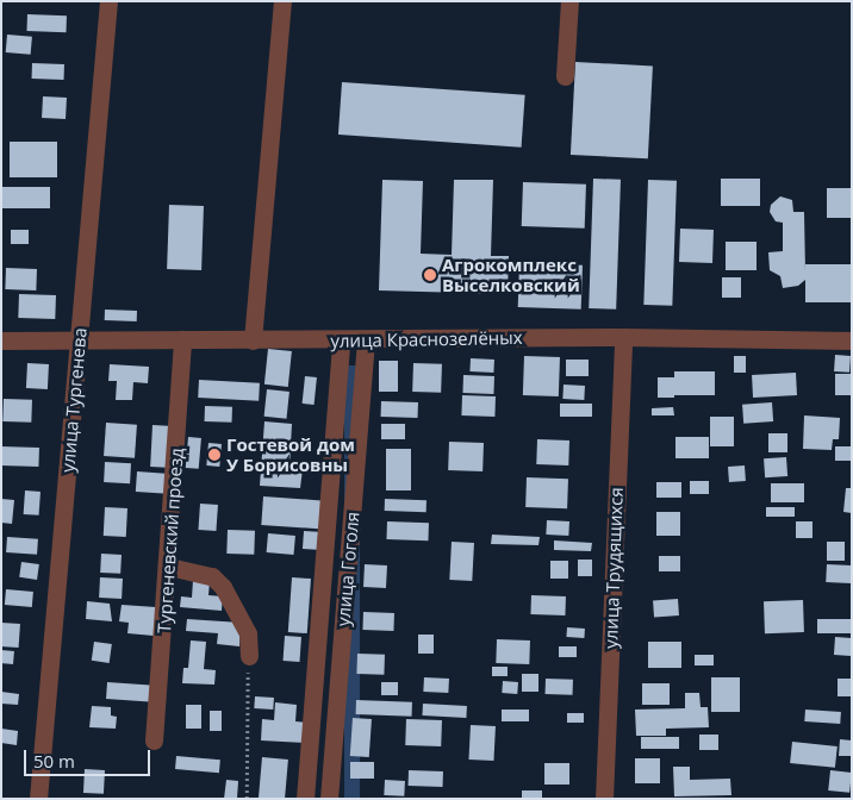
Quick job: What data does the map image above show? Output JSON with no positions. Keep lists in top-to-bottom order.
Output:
{
  "streets": {
    "street": [
      "улица Краснозелёных",
      "улица Тургенева",
      "Тургеневский проезд",
      "улица Трудящихся",
      "улица Гоголя"
    ]
  },
  "crossings": [
    ["улица Краснозелёных", "улица Тургенева"],
    ["улица Краснозелёных", "Тургеневский проезд"],
    ["улица Краснозелёных", "улица Трудящихся"],
    ["улица Краснозелёных", "улица Гоголя"]
  ],
  "places": ["Агрокомплекс Выселковский", "Гостевой дом У Борисовны"],
  "scale_bar": "50 m"
}
